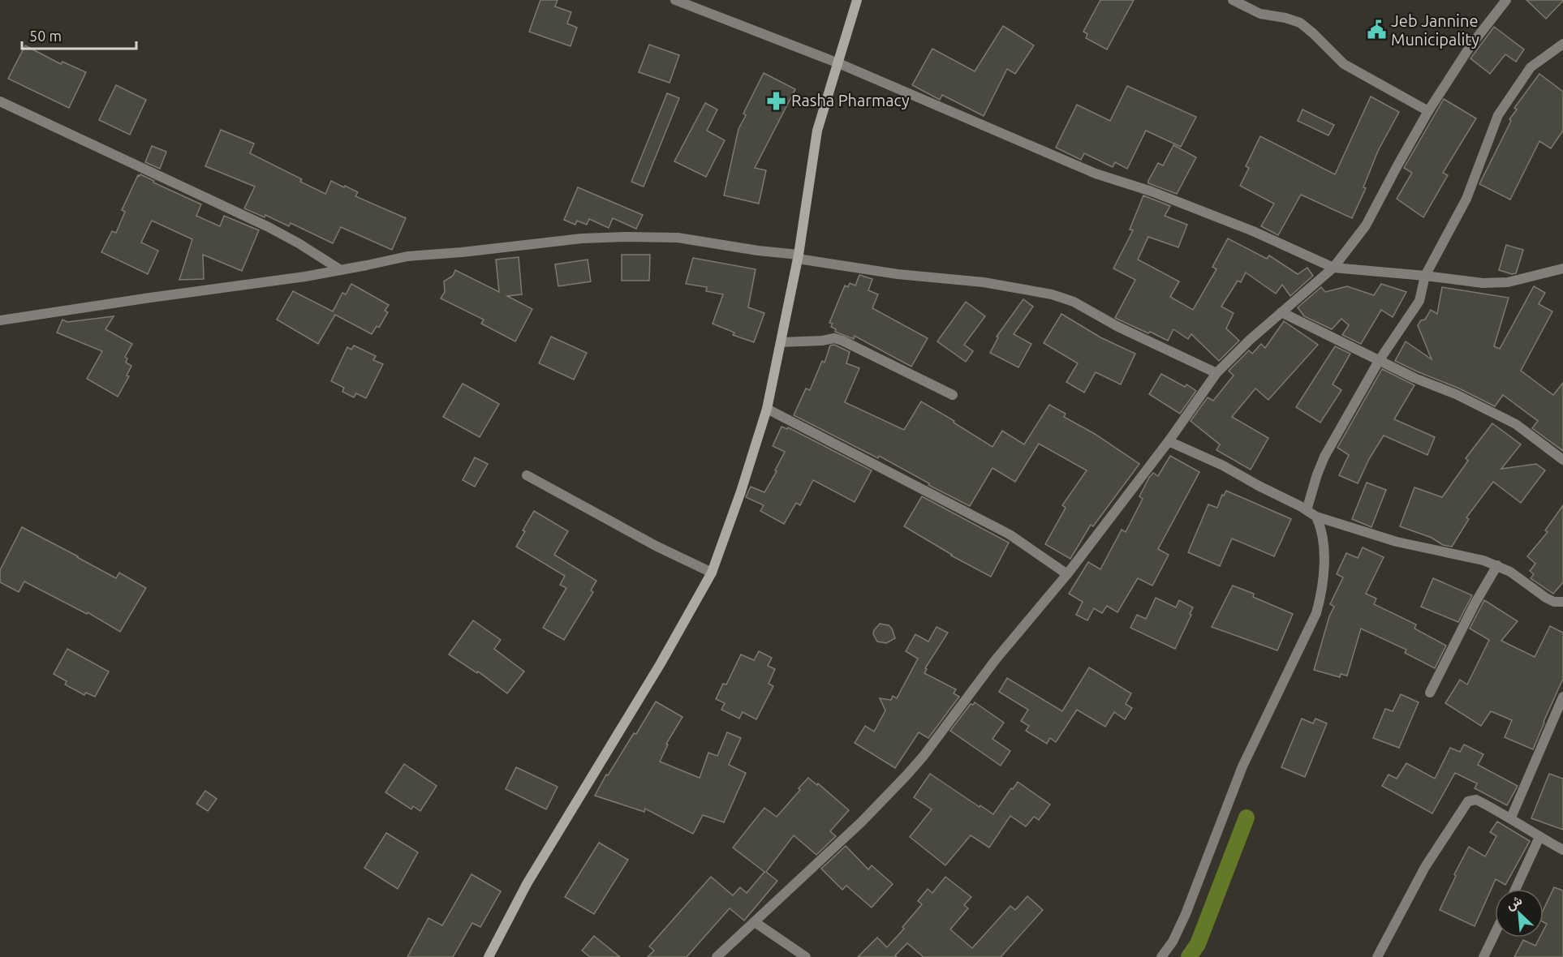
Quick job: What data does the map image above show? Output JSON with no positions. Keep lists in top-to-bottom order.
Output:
{
  "places": {
    "public building": ["Jeb Jannine Municipality"],
    "pharmacy": ["Rasha Pharmacy"]
  },
  "scale_bar": "50 m",
  "north": "top left"
}
